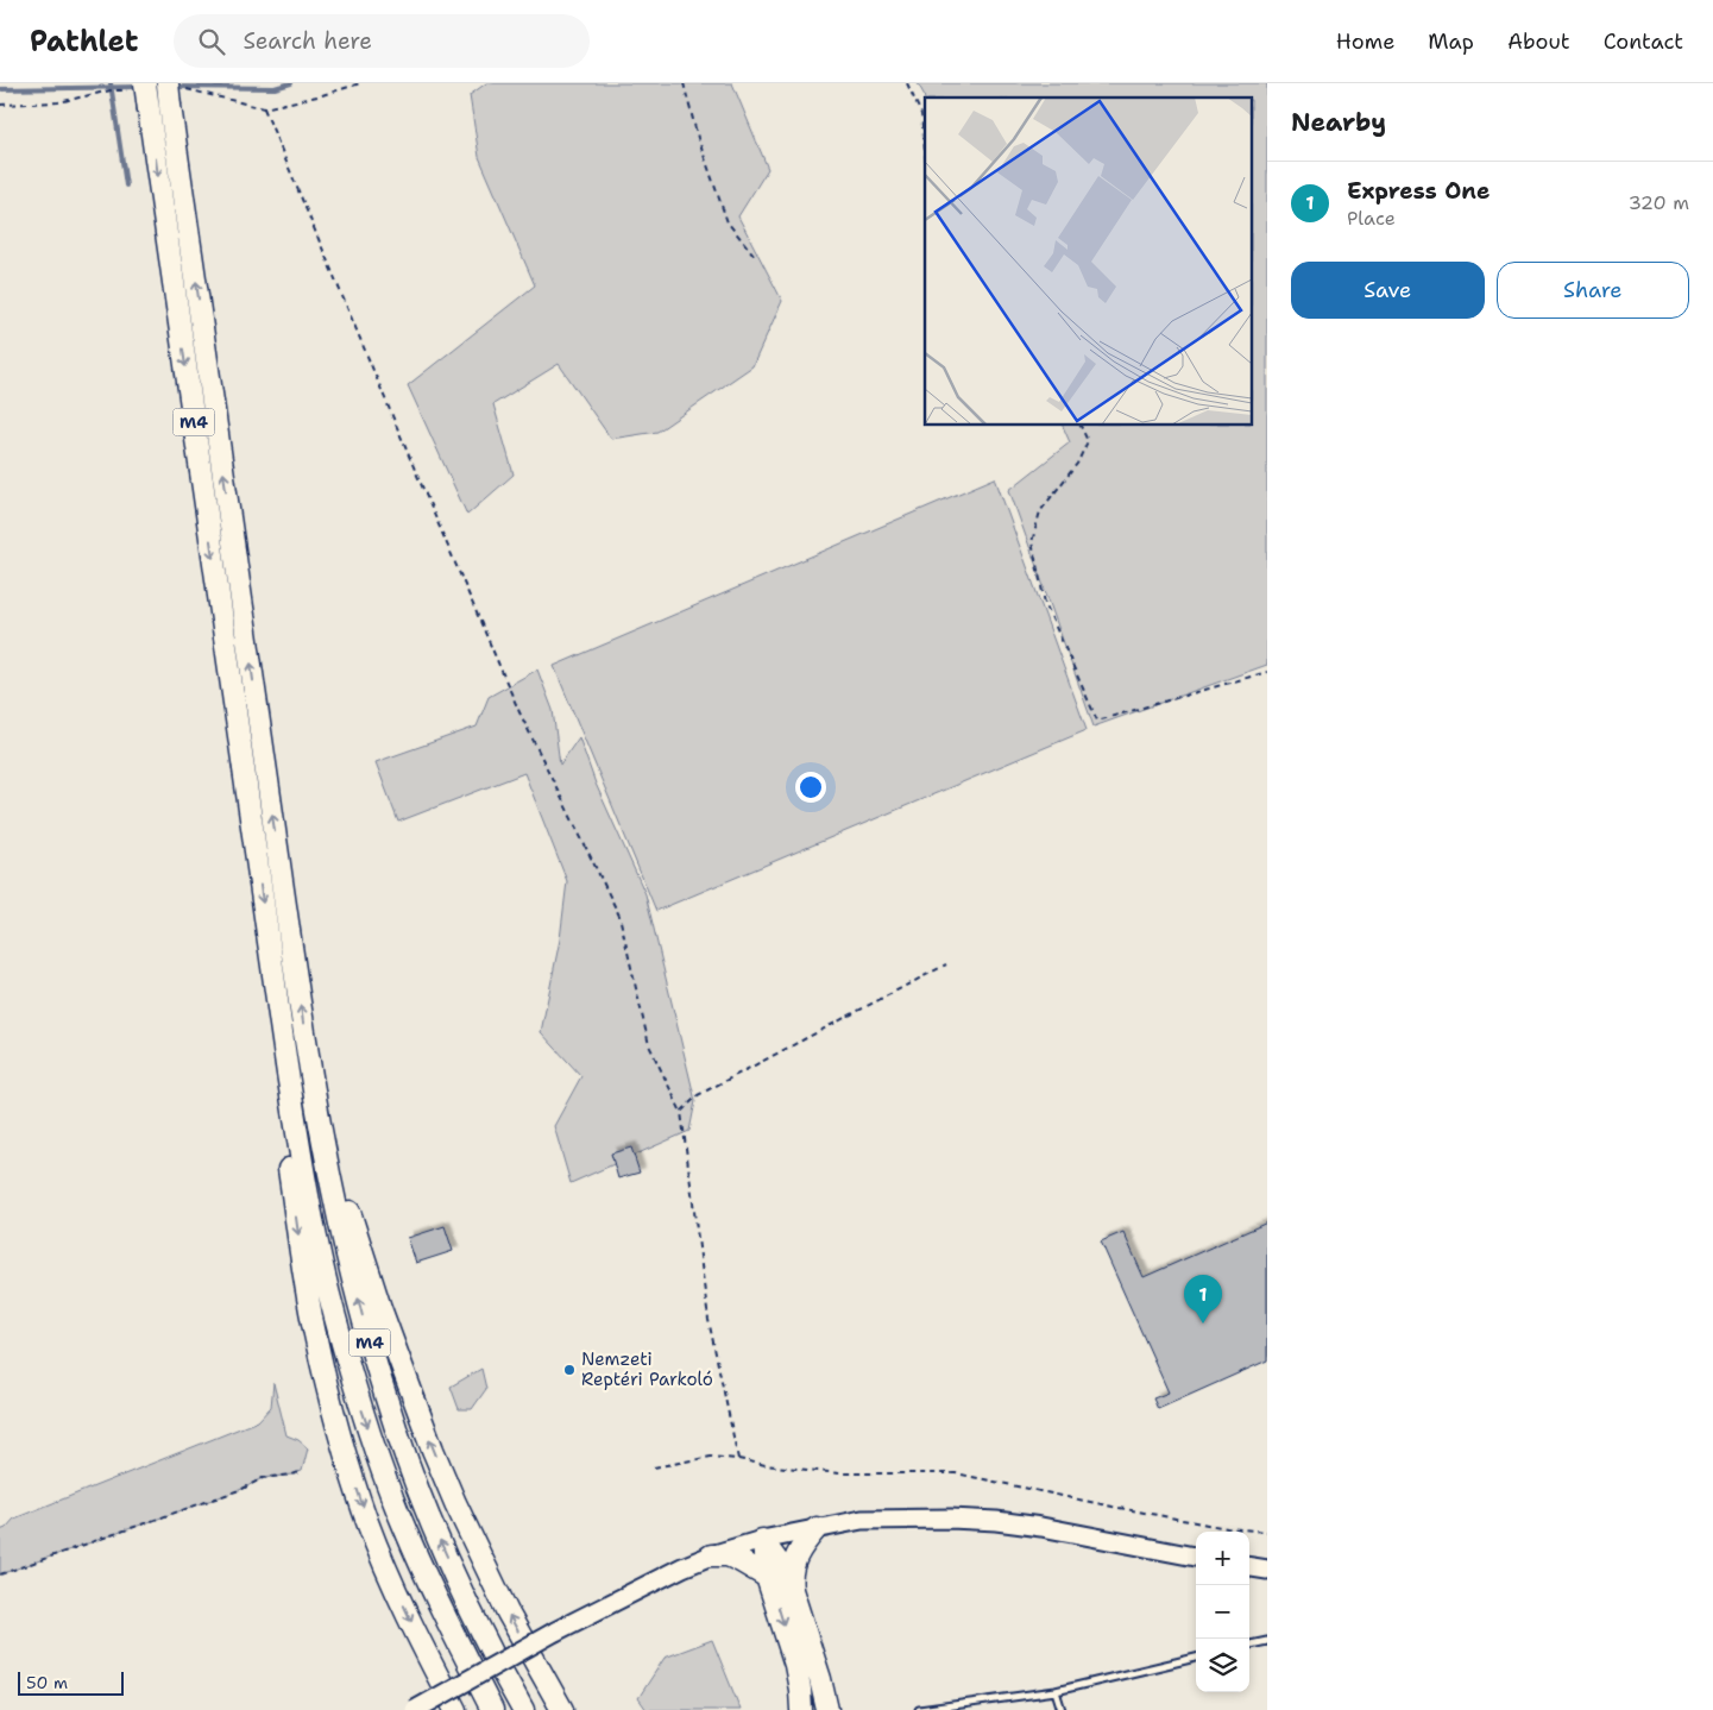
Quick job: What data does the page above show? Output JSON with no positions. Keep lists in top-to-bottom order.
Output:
{
  "streets": {
    "highway": ["M4"]
  },
  "places": ["Nemzeti Reptéri Parkoló"],
  "scale_bar": "50 m",
  "page": {
    "header": "Pathlet",
    "search": "Search here",
    "nav": [
      "Home",
      "Map",
      "About",
      "Contact"
    ],
    "heading": "Nearby",
    "list": [
      {
        "mark": "1",
        "name": "Express One",
        "note": "Place",
        "value": "320 m"
      }
    ],
    "buttons": ["Save", "Share"],
    "pins": "1",
    "map_buttons": ["+", "−"],
    "scale": "50 m"
  }
}
